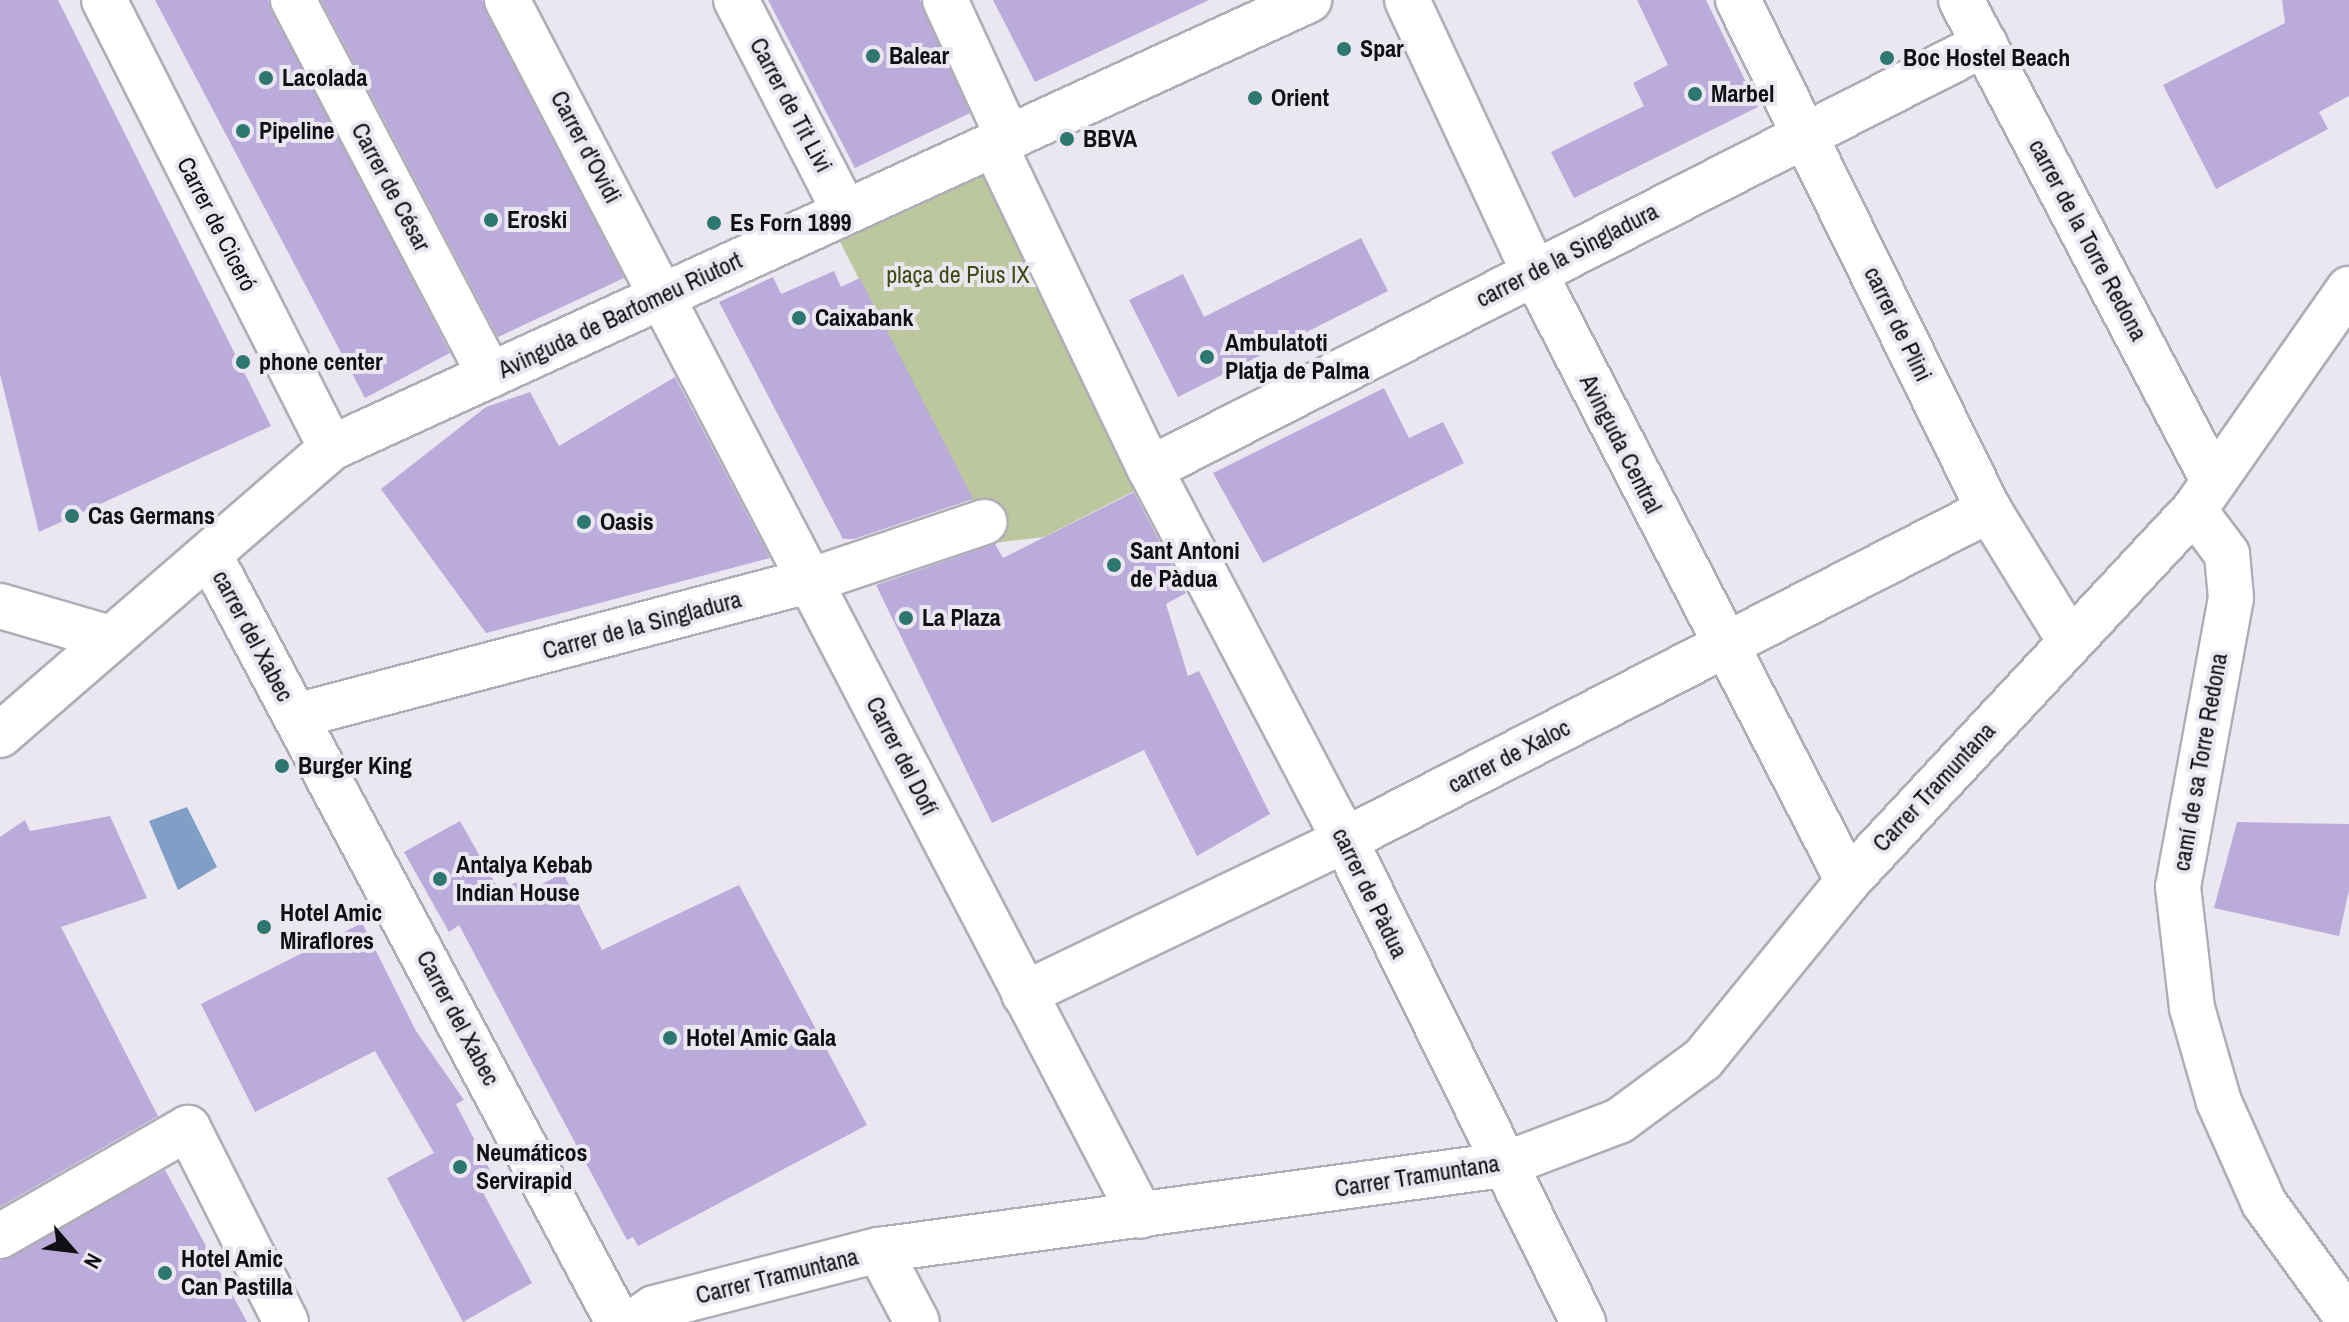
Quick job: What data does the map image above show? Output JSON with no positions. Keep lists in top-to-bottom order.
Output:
{
  "streets": {
    "street": [
      "Carrer de Tit Livi",
      "Carrer d'Ovidi",
      "Carrer de César",
      "Carrer de Ciceró",
      "carrer de la Torre Redona",
      "carrer de la Singladura",
      "Avinguda de Bartomeu Riutort",
      "carrer de Plini",
      "Avinguda Central",
      "Carrer de la Singladura",
      "carrer del Xabec",
      "Carrer del Dofí",
      "carrer de Xaloc",
      "camí de sa Torre Redona",
      "Carrer Tramuntana",
      "carrer de Pàdua",
      "Carrer del Xabec"
    ]
  },
  "crossings": [
    ["Carrer de Tit Livi", "Avinguda de Bartomeu Riutort"],
    ["Carrer d'Ovidi", "Avinguda de Bartomeu Riutort"],
    ["Carrer d'Ovidi", "Carrer del Dofí"],
    ["Carrer de César", "Avinguda de Bartomeu Riutort"],
    ["Carrer de Ciceró", "Avinguda de Bartomeu Riutort"],
    ["carrer de la Torre Redona", "carrer de la Singladura"],
    ["carrer de la Torre Redona", "camí de sa Torre Redona"],
    ["carrer de la Torre Redona", "Carrer Tramuntana"],
    ["carrer de la Singladura", "carrer de Plini"],
    ["carrer de la Singladura", "Avinguda Central"],
    ["carrer de la Singladura", "carrer de Pàdua"],
    ["Avinguda de Bartomeu Riutort", "carrer del Xabec"],
    ["Avinguda de Bartomeu Riutort", "Carrer del Dofí"],
    ["carrer de Plini", "carrer de Xaloc"],
    ["carrer de Plini", "Carrer Tramuntana"],
    ["Avinguda Central", "carrer de Xaloc"],
    ["Avinguda Central", "Carrer Tramuntana"],
    ["Carrer de la Singladura", "carrer del Xabec"],
    ["Carrer de la Singladura", "Carrer del Dofí"],
    ["Carrer de la Singladura", "Carrer del Xabec"],
    ["carrer del Xabec", "Carrer del Xabec"],
    ["Carrer del Dofí", "carrer de Xaloc"],
    ["Carrer del Dofí", "Carrer Tramuntana"],
    ["carrer de Xaloc", "carrer de Pàdua"],
    ["camí de sa Torre Redona", "Carrer Tramuntana"],
    ["Carrer Tramuntana", "carrer de Pàdua"]
  ],
  "parks": ["plaça de Pius IX"],
  "places": [
    "Spar",
    "Balear",
    "Boc Hostel Beach",
    "Lacolada",
    "Marbel",
    "Orient",
    "Pipeline",
    "BBVA",
    "Eroski",
    "Es Forn 1899",
    "Caixabank",
    "Ambulatoti Platja de Palma",
    "phone center",
    "Cas Germans",
    "Oasis",
    "Sant Antoni de Pàdua",
    "La Plaza",
    "Burger King",
    "Antalya Kebab Indian House",
    "Hotel Amic Miraflores",
    "Hotel Amic Gala",
    "Neumáticos Servirapid",
    "Hotel Amic Can Pastilla"
  ],
  "north": "bottom right"
}
